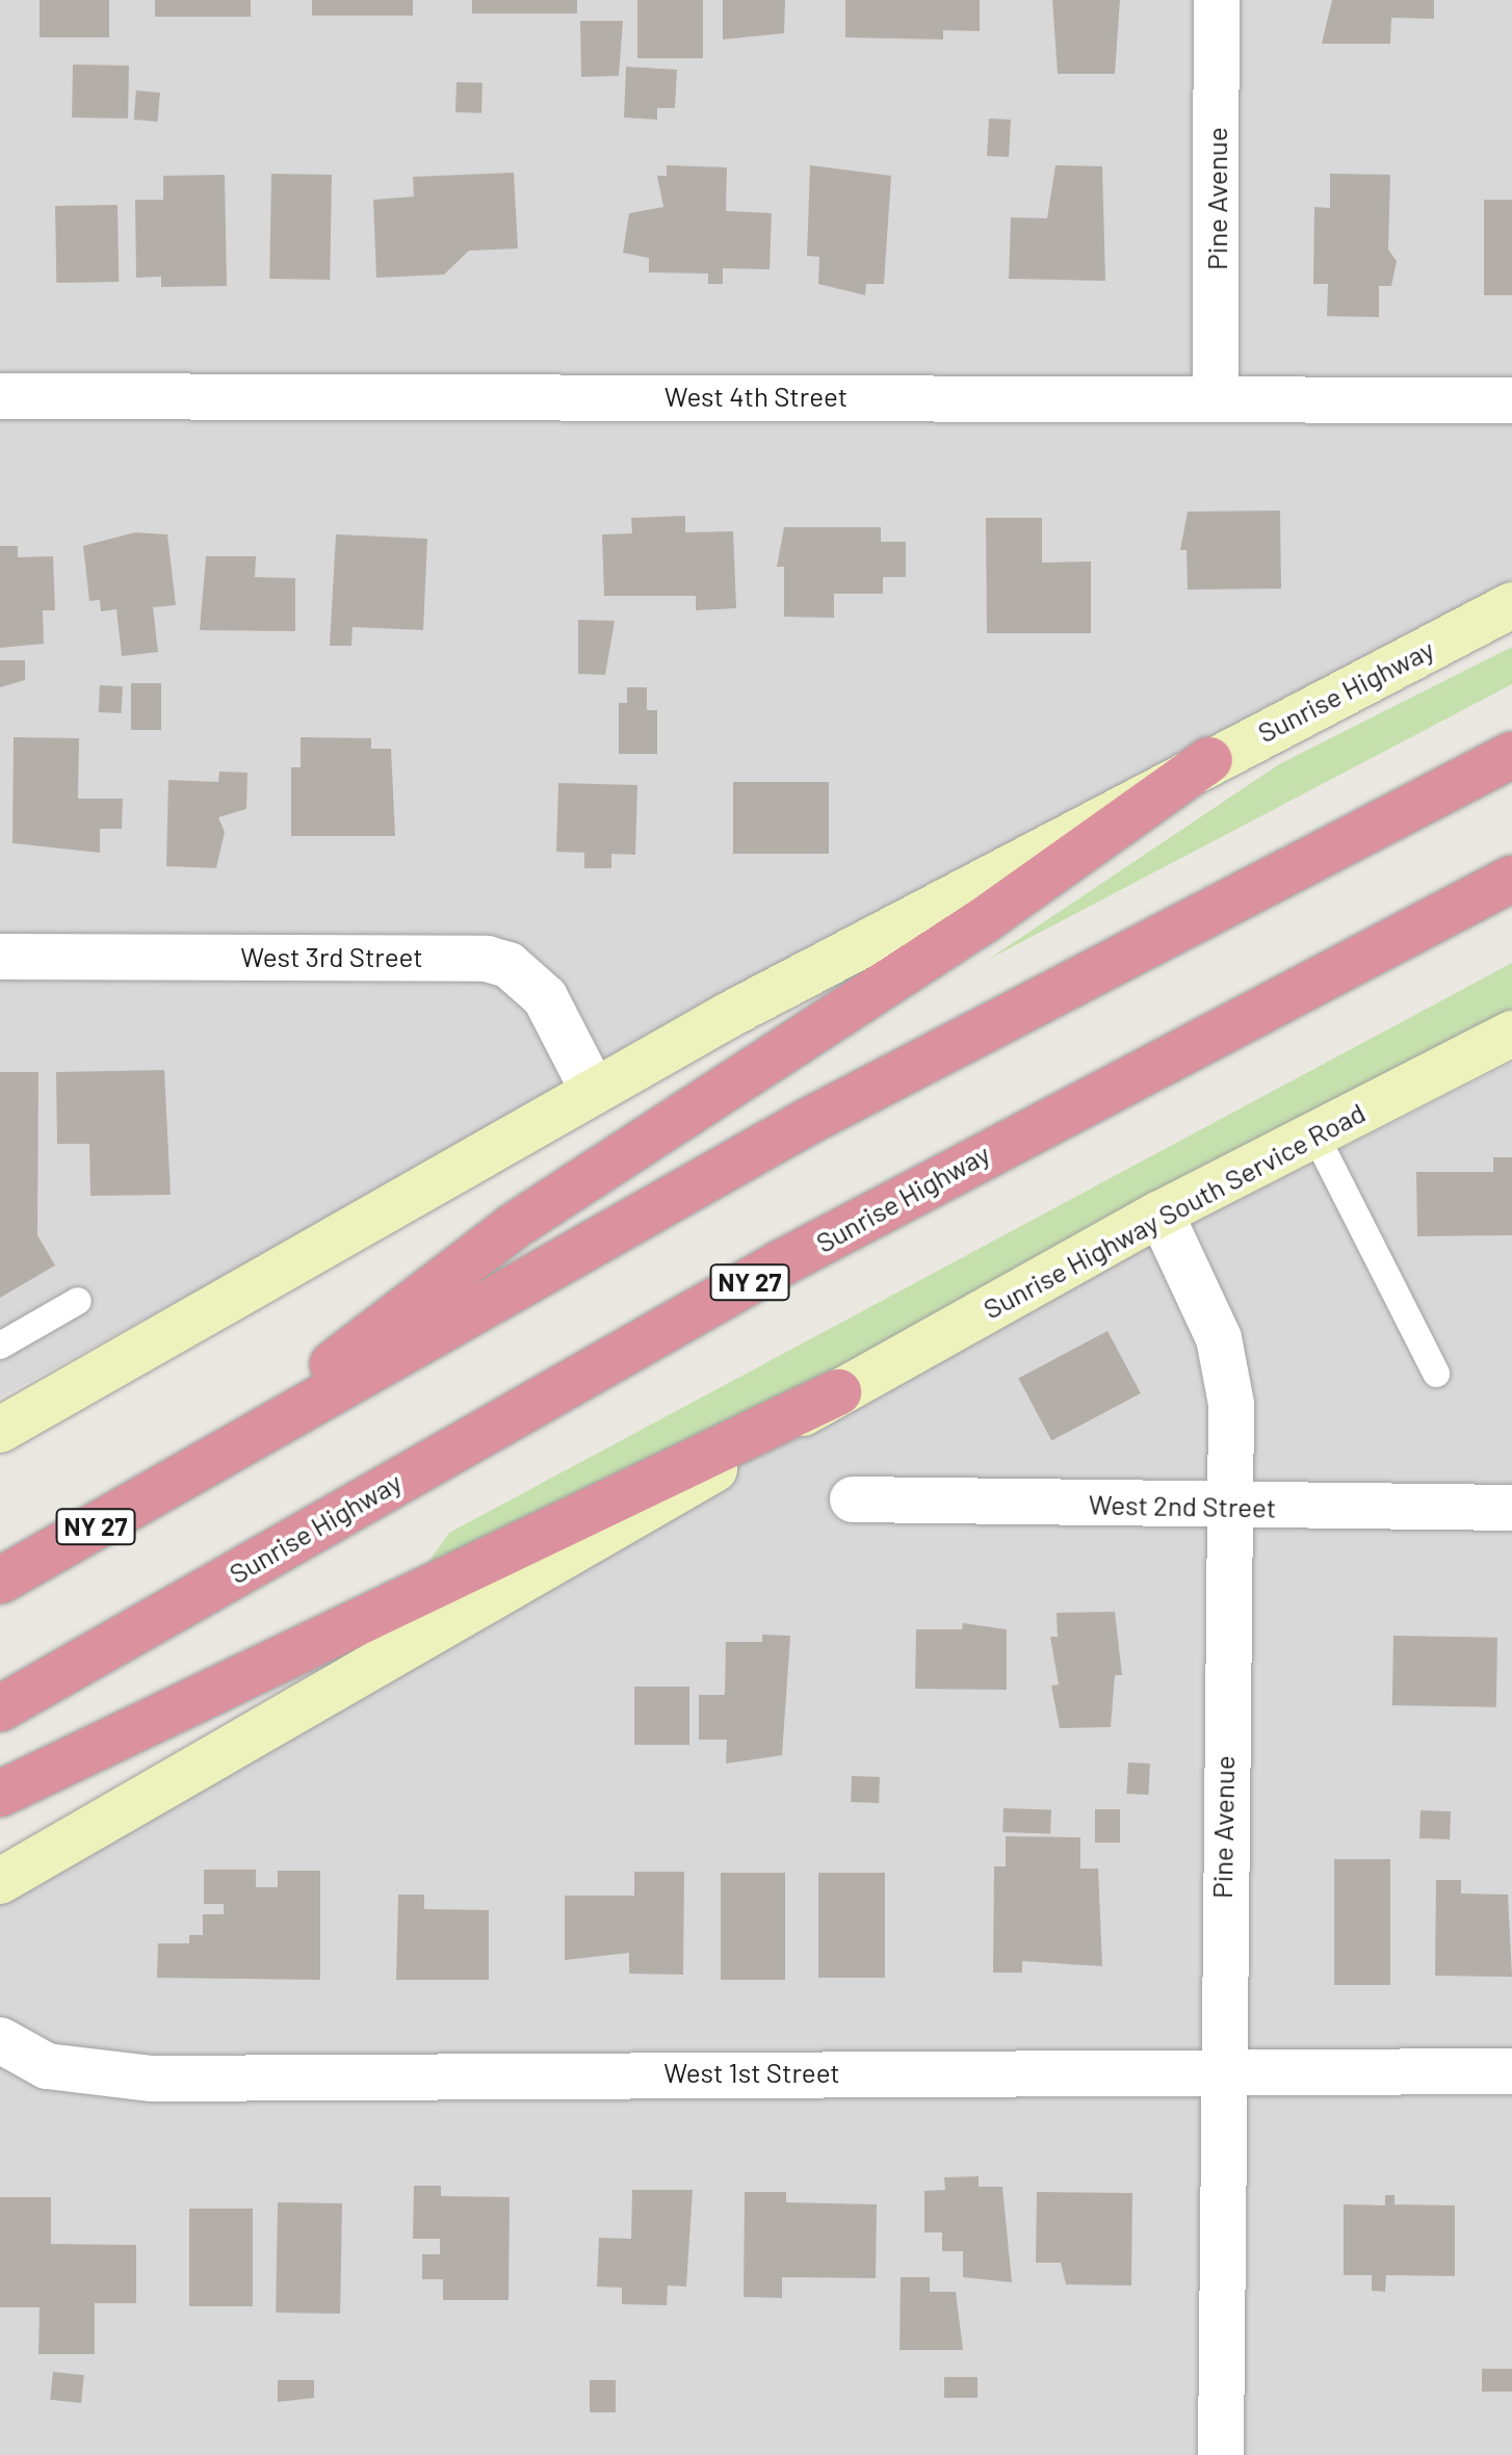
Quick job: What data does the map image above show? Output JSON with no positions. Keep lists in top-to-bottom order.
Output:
{
  "streets": {
    "highway": ["Sunrise Highway", "NY 27"],
    "main road": ["Sunrise Highway South Service Road"],
    "street": [
      "Pine Avenue",
      "West 4th Street",
      "West 3rd Street",
      "West 2nd Street",
      "West 1st Street"
    ]
  },
  "crossings": [
    ["Pine Avenue", "West 4th Street"],
    ["Pine Avenue", "Sunrise Highway South Service Road"],
    ["Pine Avenue", "West 2nd Street"],
    ["Pine Avenue", "West 1st Street"],
    ["Sunrise Highway", "West 3rd Street"]
  ]
}
